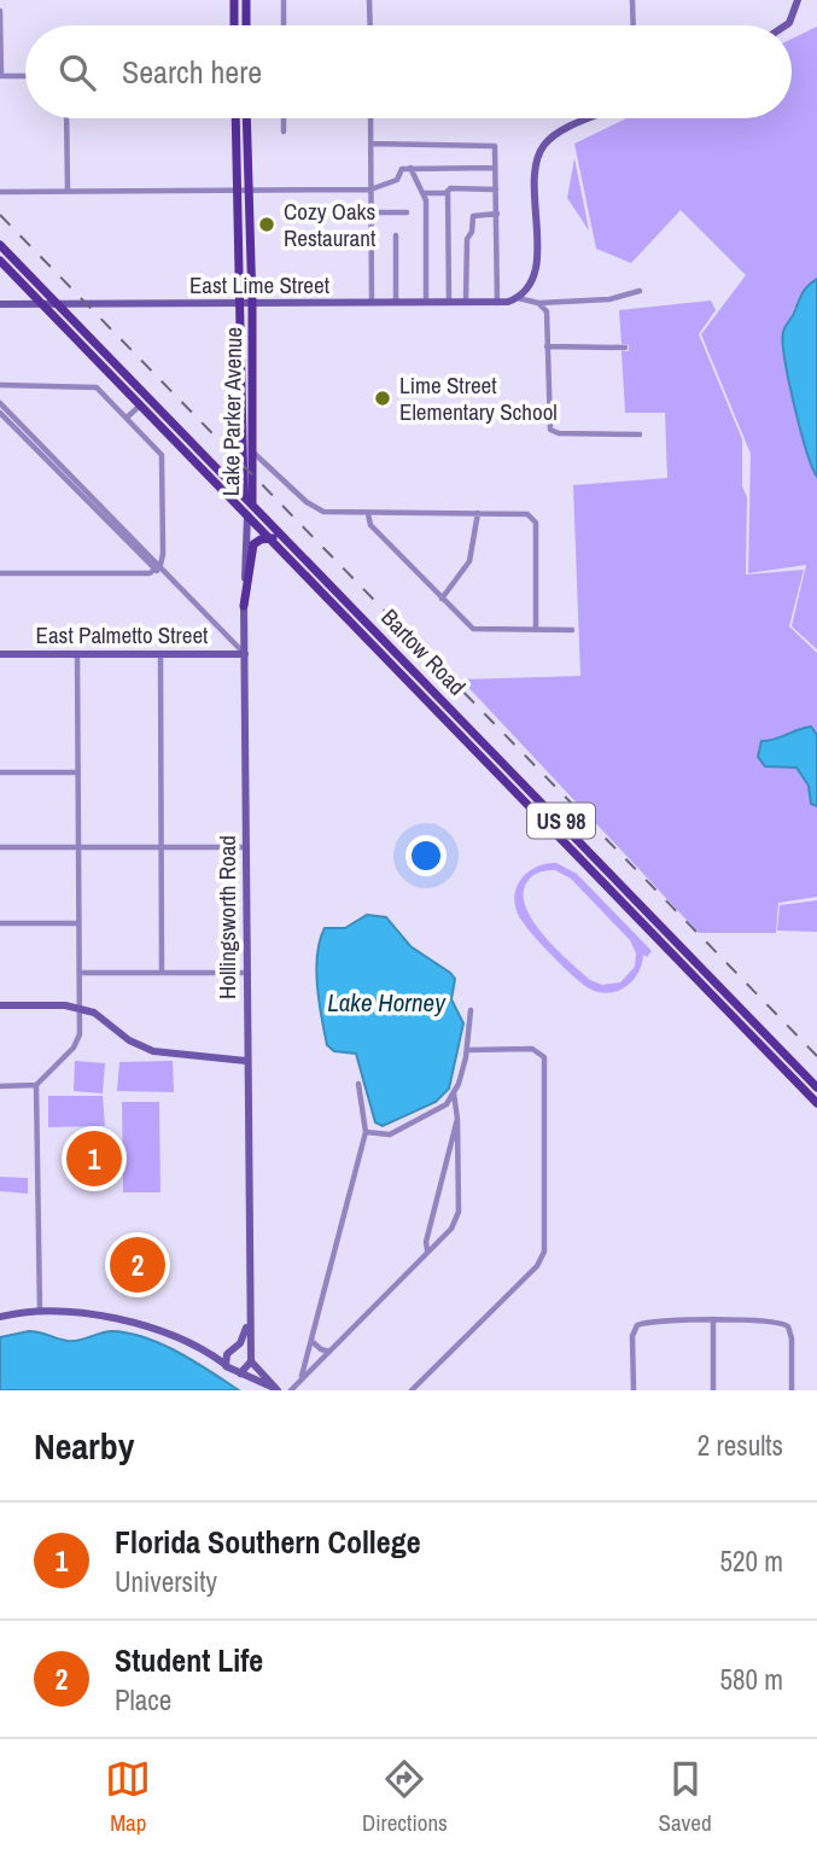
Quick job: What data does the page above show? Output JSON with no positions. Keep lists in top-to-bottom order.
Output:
{
  "streets": {
    "main road": ["Lake Parker Avenue", "Bartow Road", "US 98"],
    "street": ["East Lime Street", "East Palmetto Street", "Hollingsworth Road"]
  },
  "crossings": [
    ["East Lime Street", "Lake Parker Avenue"],
    ["East Lime Street", "Bartow Road"],
    ["Lake Parker Avenue", "Bartow Road"],
    ["Lake Parker Avenue", "Hollingsworth Road"],
    ["East Palmetto Street", "Hollingsworth Road"],
    ["Bartow Road", "Hollingsworth Road"]
  ],
  "water": ["Lake Horney"],
  "places": ["Cozy Oaks Restaurant", "Lime Street Elementary School"],
  "page": {
    "search": "Search here",
    "pins": ["1", "2"],
    "heading": ["Nearby", "2 results"],
    "list": [
      {
        "mark": "1",
        "name": "Florida Southern College",
        "note": "University",
        "value": "520 m"
      },
      {
        "mark": "2",
        "name": "Student Life",
        "note": "Place",
        "value": "580 m"
      }
    ],
    "nav": ["Map", "Directions", "Saved"]
  }
}
